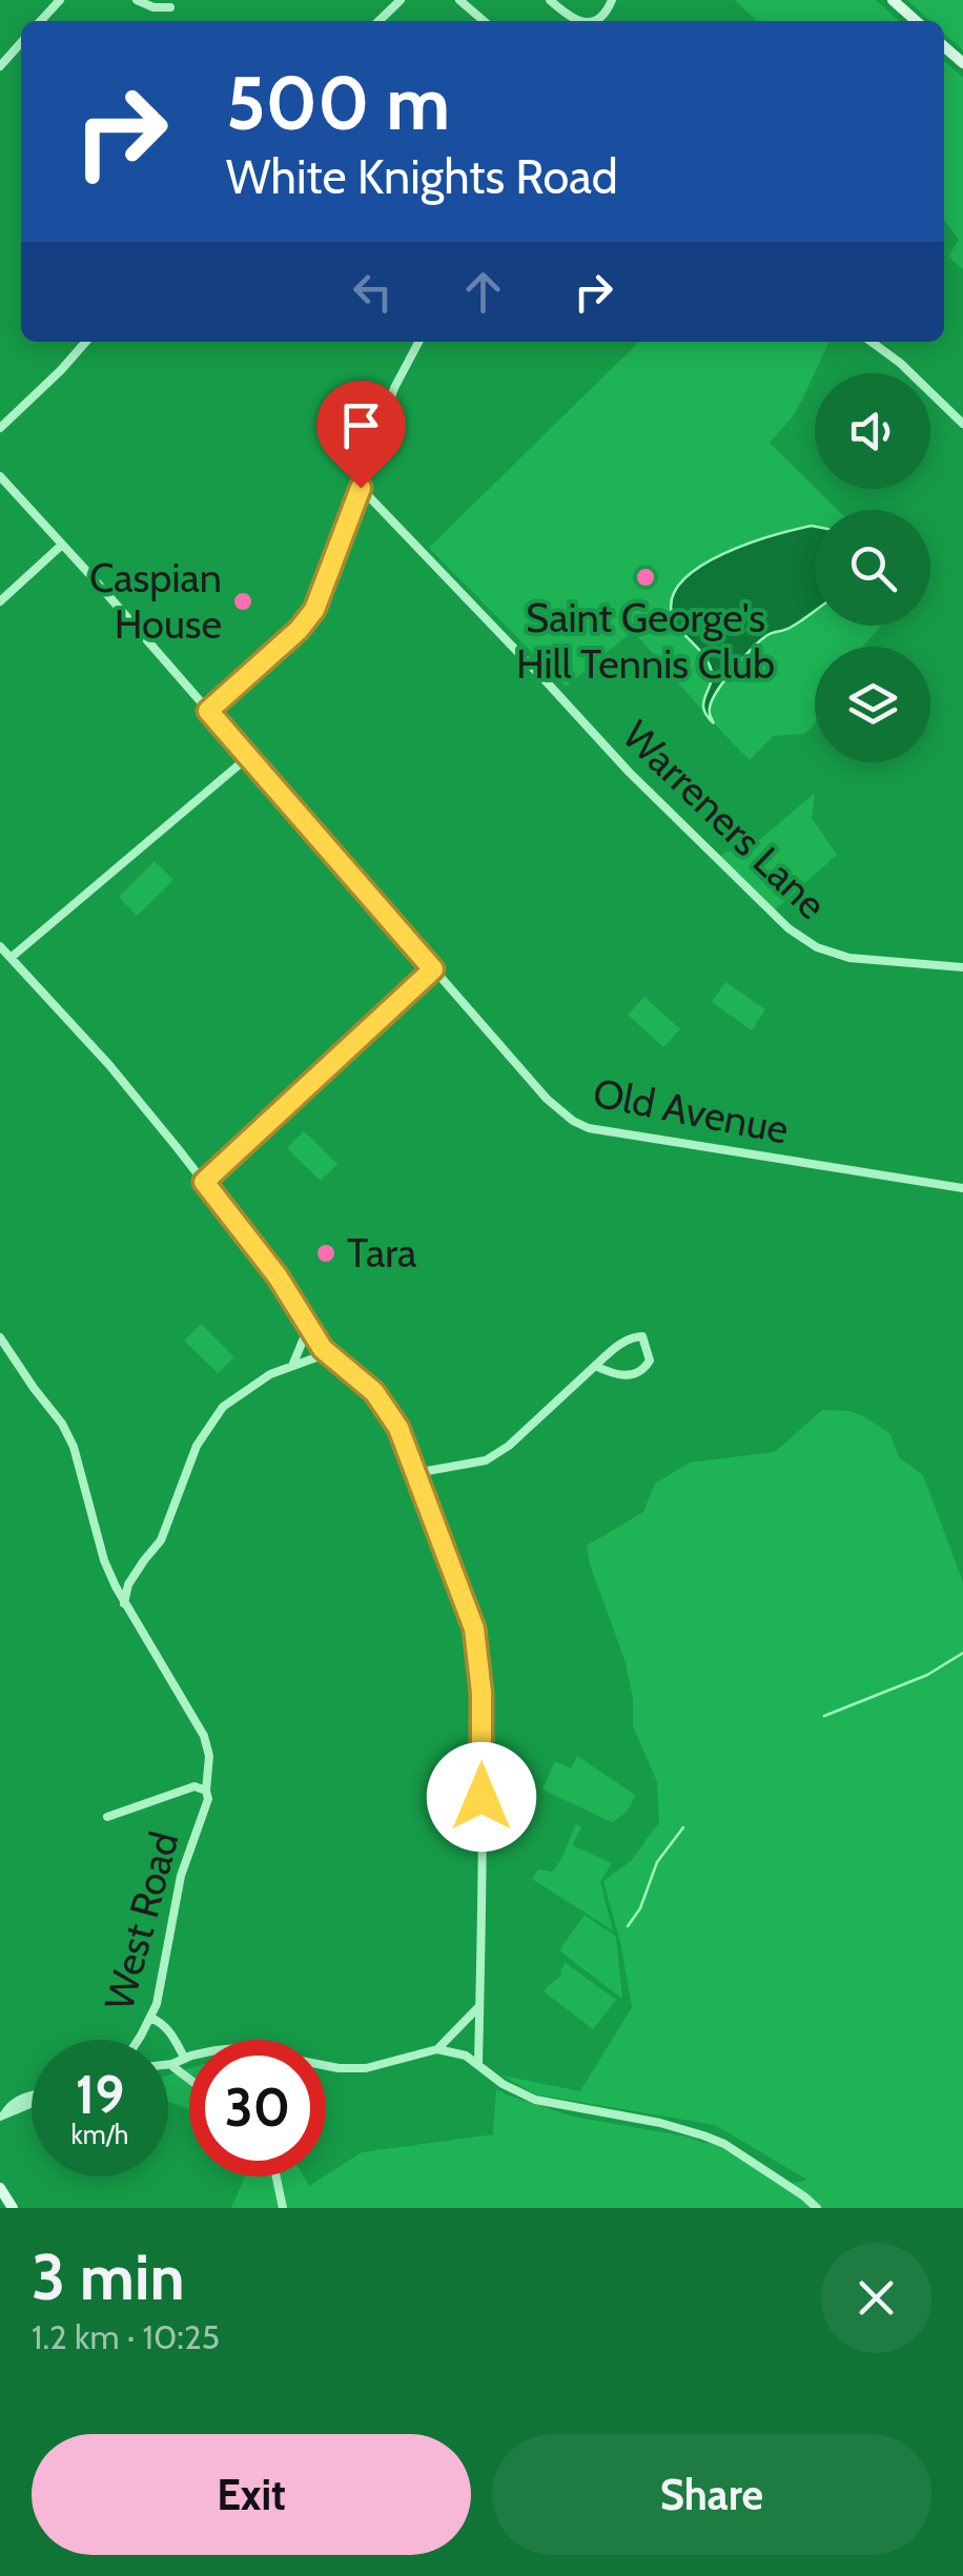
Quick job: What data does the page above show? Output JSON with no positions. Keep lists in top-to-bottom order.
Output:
{
  "streets": {
    "street": ["Warreners Lane", "Old Avenue", "West Road"]
  },
  "places": ["Saint George's Hill Tennis Club", "Caspian House", "Tara"],
  "page": {
    "turn": ["500 m", "White Knights Road"],
    "speed": "19 km/h",
    "limit": "30",
    "heading": ["3 min", "1.2 km · 10:25"],
    "buttons": ["Exit", "Share"]
  }
}
